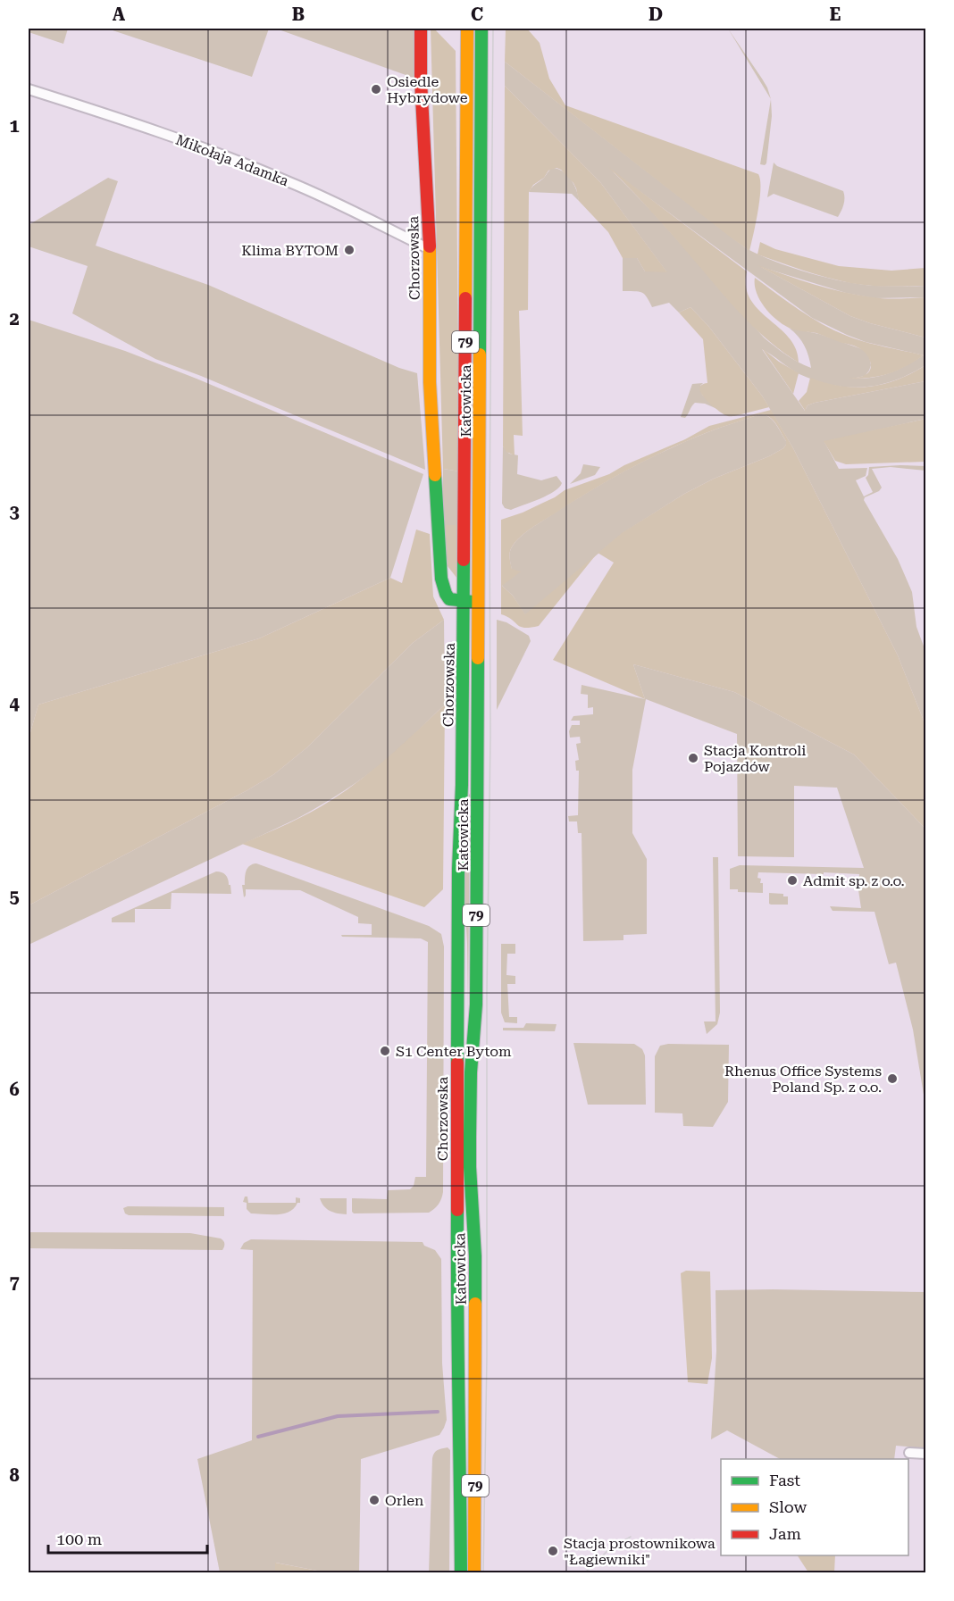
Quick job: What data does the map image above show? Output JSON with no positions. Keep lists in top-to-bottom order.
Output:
{
  "streets": {
    "main road": ["Chorzowska", "79", "Katowicka"],
    "street": ["Mikołaja Adamka"]
  },
  "crossings": [
    ["Mikołaja Adamka", "Chorzowska"]
  ],
  "places": [
    "Osiedle Hybrydowe",
    "Klima BYTOM",
    "Stacja Kontroli Pojazdów",
    "Admit sp. z o.o.",
    "S1 Center Bytom",
    "Rhenus Office Systems Poland Sp. z o.o.",
    "Orlen",
    "Stacja prostownikowa \"Łagiewniki\""
  ],
  "legend": ["Fast", "Slow", "Jam"],
  "scale_bar": "100 m",
  "grid": {
    "columns": [
      "A",
      "B",
      "C",
      "D",
      "E"
    ],
    "rows": [
      "1",
      "2",
      "3",
      "4",
      "5",
      "6",
      "7",
      "8"
    ]
  }
}
